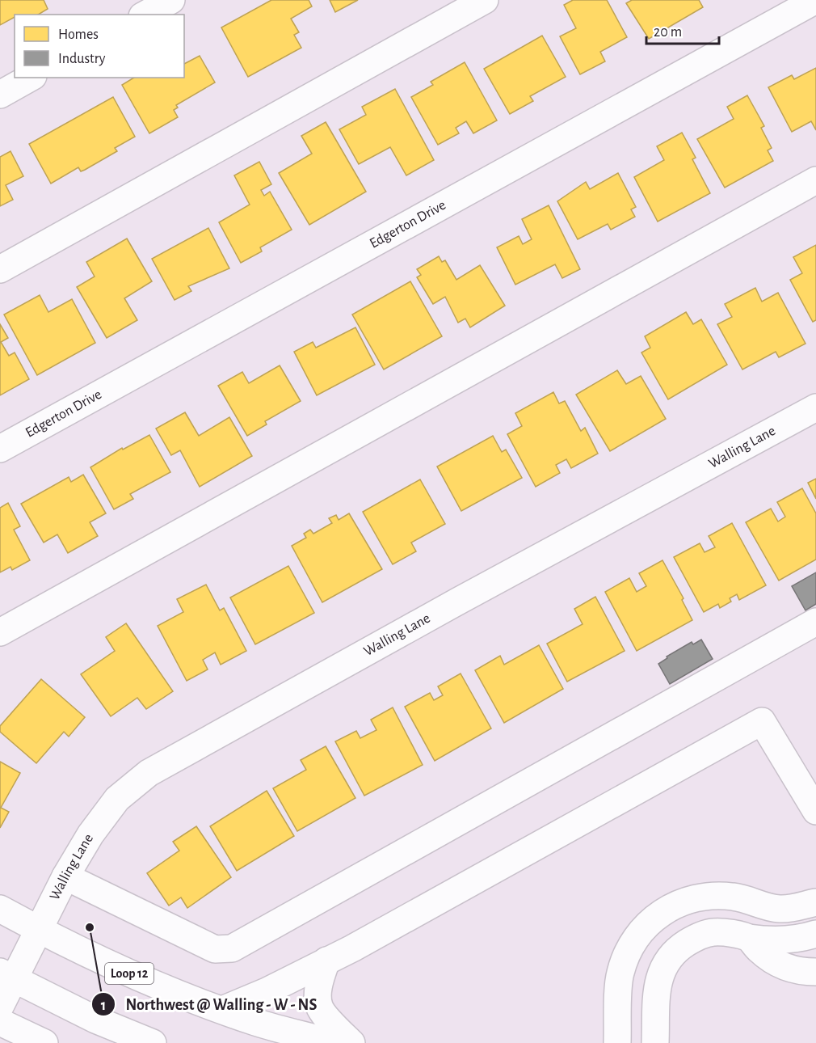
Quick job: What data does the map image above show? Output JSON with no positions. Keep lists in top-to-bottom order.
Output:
{
  "streets": {
    "street": ["Edgerton Drive", "Walling Lane", "Loop 12"]
  },
  "crossings": [
    ["Walling Lane", "Loop 12"]
  ],
  "places": ["Northwest @ Walling - W - NS"],
  "legend": ["Homes", "Industry"],
  "scale_bar": "20 m"
}
